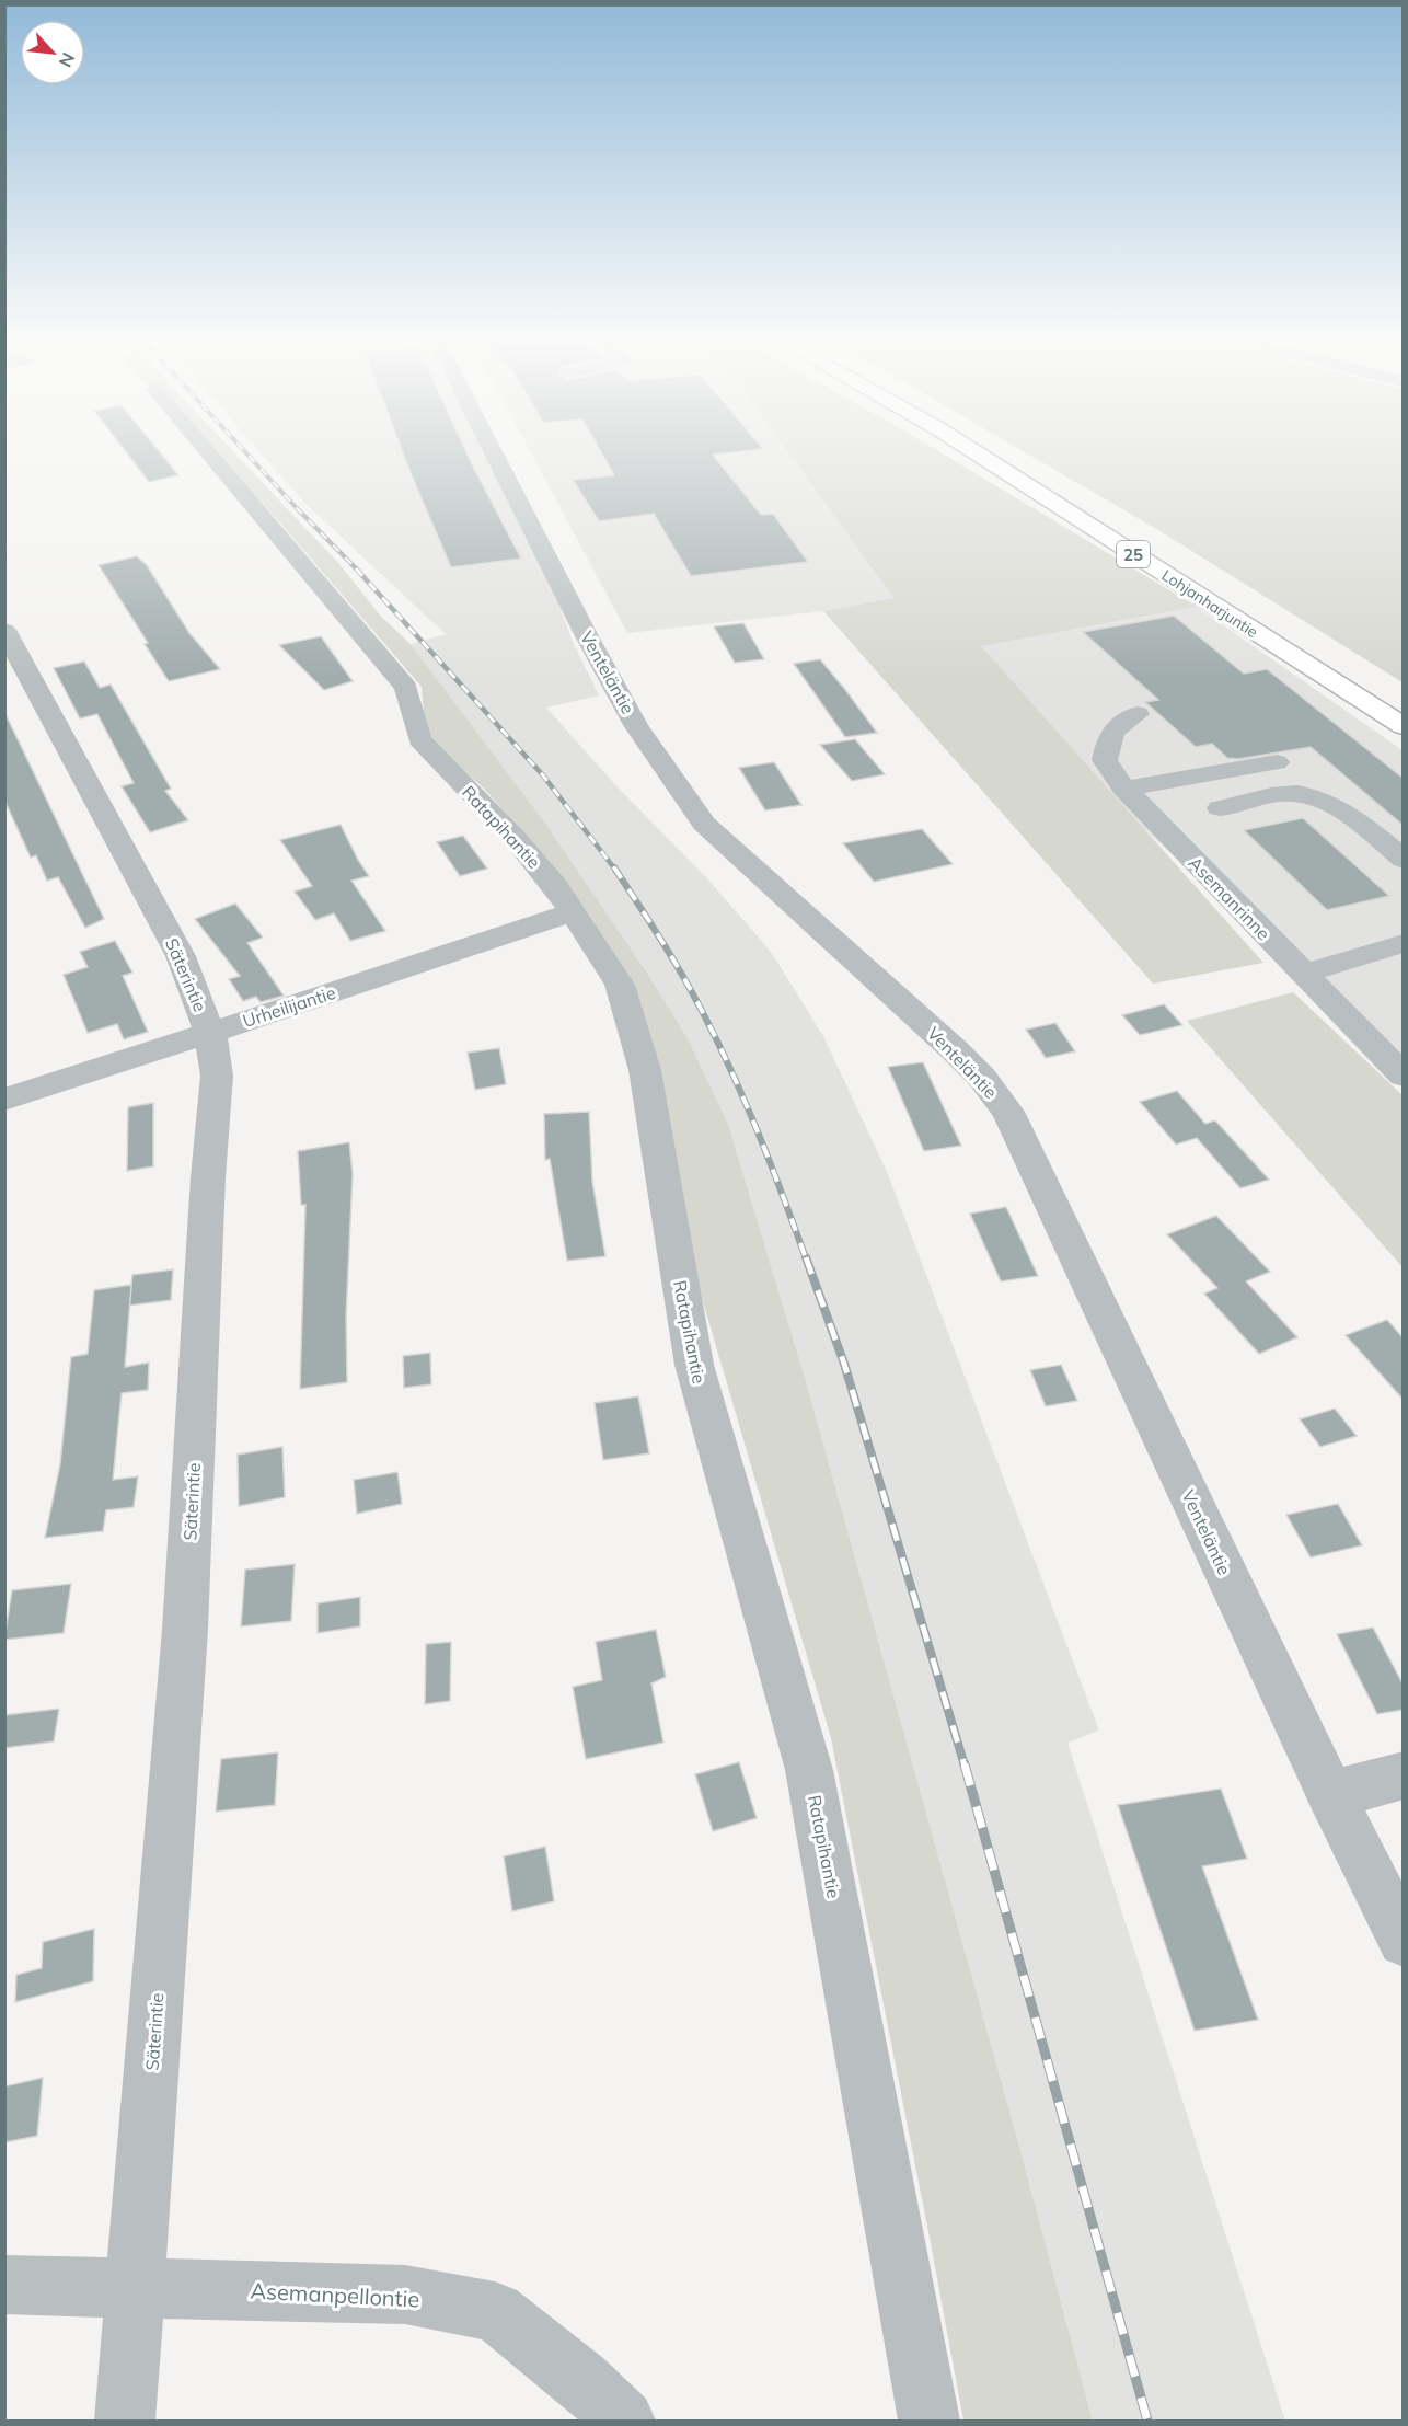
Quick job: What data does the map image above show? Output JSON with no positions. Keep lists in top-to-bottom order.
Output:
{
  "streets": {
    "highway": ["25", "Lohjanharjuntie"],
    "street": [
      "Venteläntie",
      "Ratapihantie",
      "Asemanrinne",
      "Säterintie",
      "Urheilijantie",
      "Asemanpellontie"
    ]
  },
  "crossings": [
    ["Ratapihantie", "Urheilijantie"],
    ["Säterintie", "Urheilijantie"],
    ["Säterintie", "Asemanpellontie"]
  ],
  "north": "bottom right"
}
